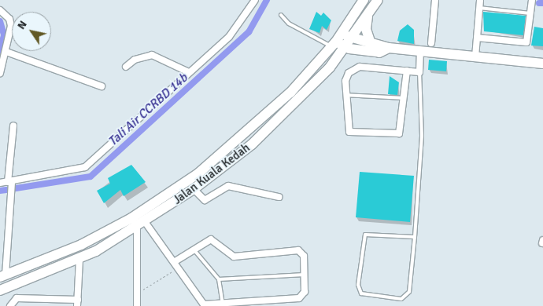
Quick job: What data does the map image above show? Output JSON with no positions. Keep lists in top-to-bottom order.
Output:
{
  "streets": {
    "main road": ["Jalan Kuala Kedah"]
  },
  "water": ["Tali Air CCRBD 14b"],
  "north": "top left"
}
